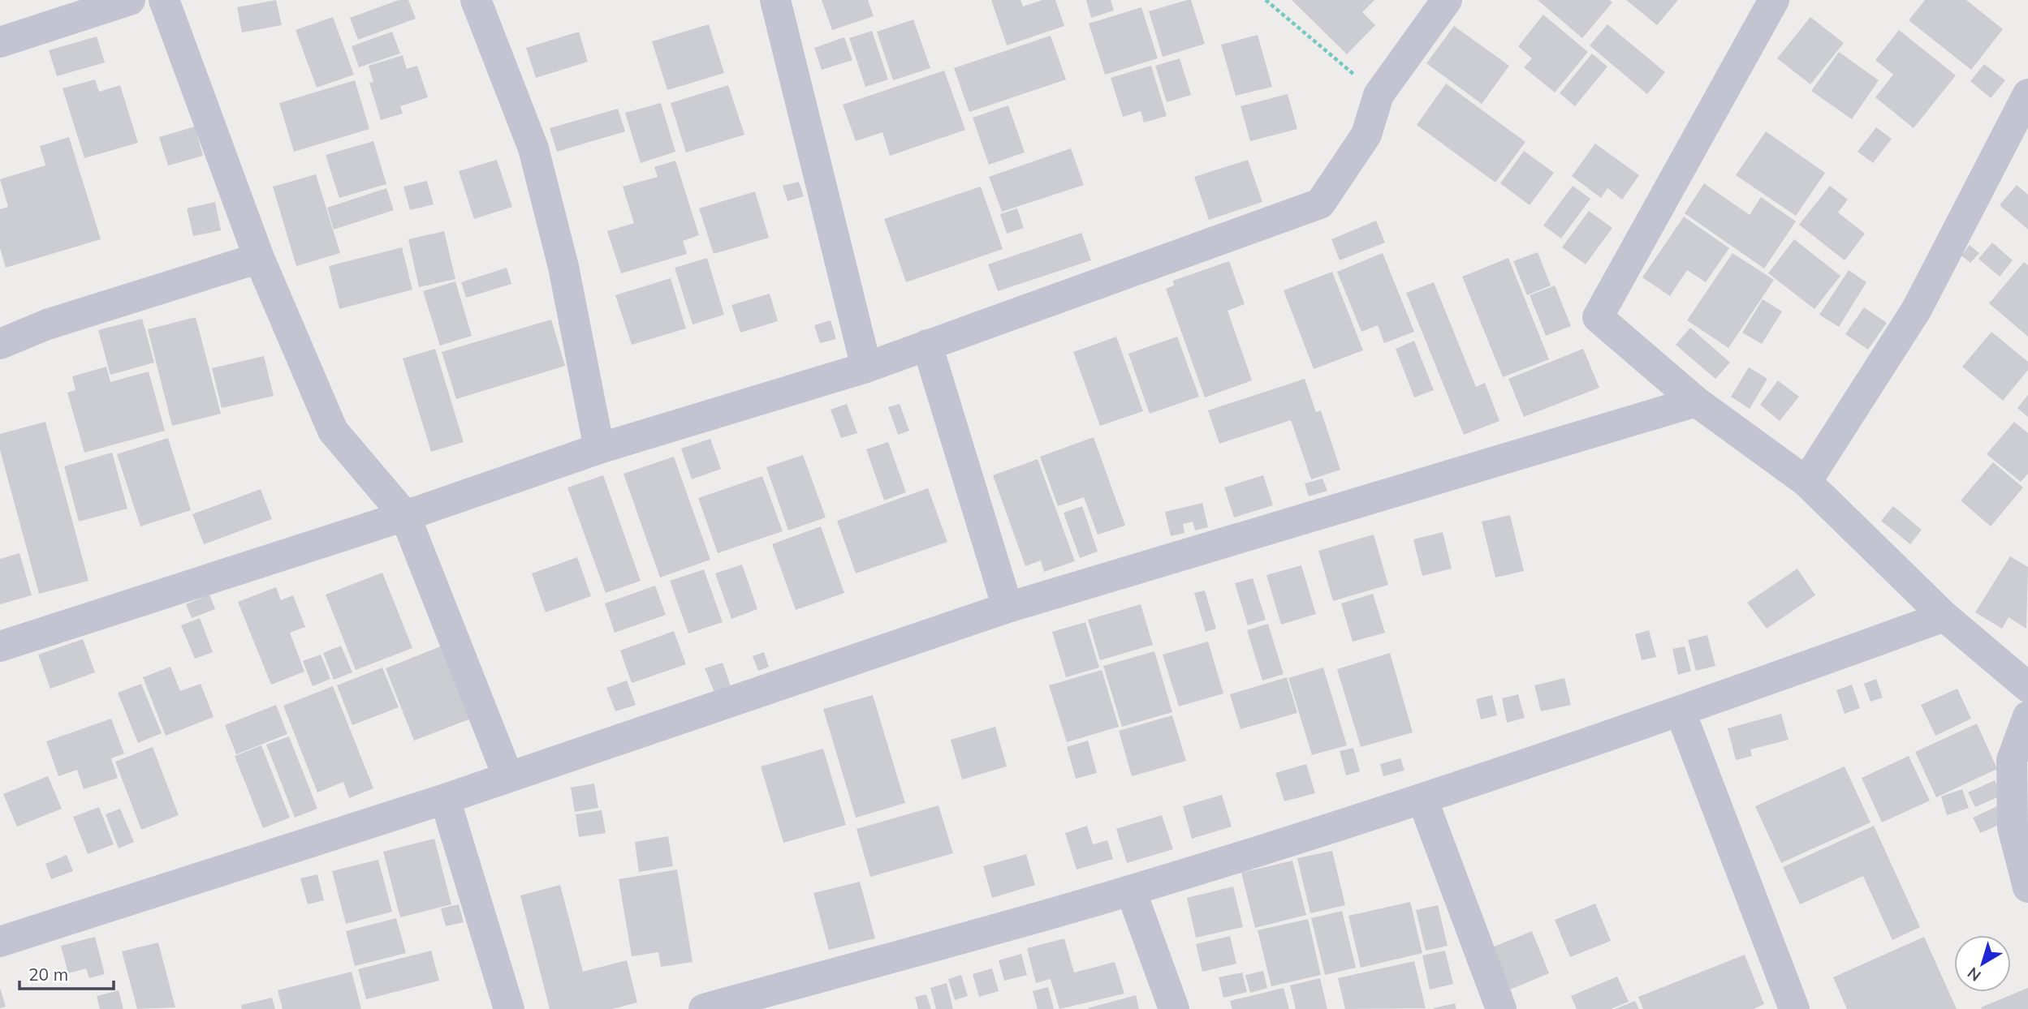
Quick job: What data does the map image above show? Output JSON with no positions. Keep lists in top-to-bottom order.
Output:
{
  "scale_bar": "20 m",
  "north": "bottom left"
}
